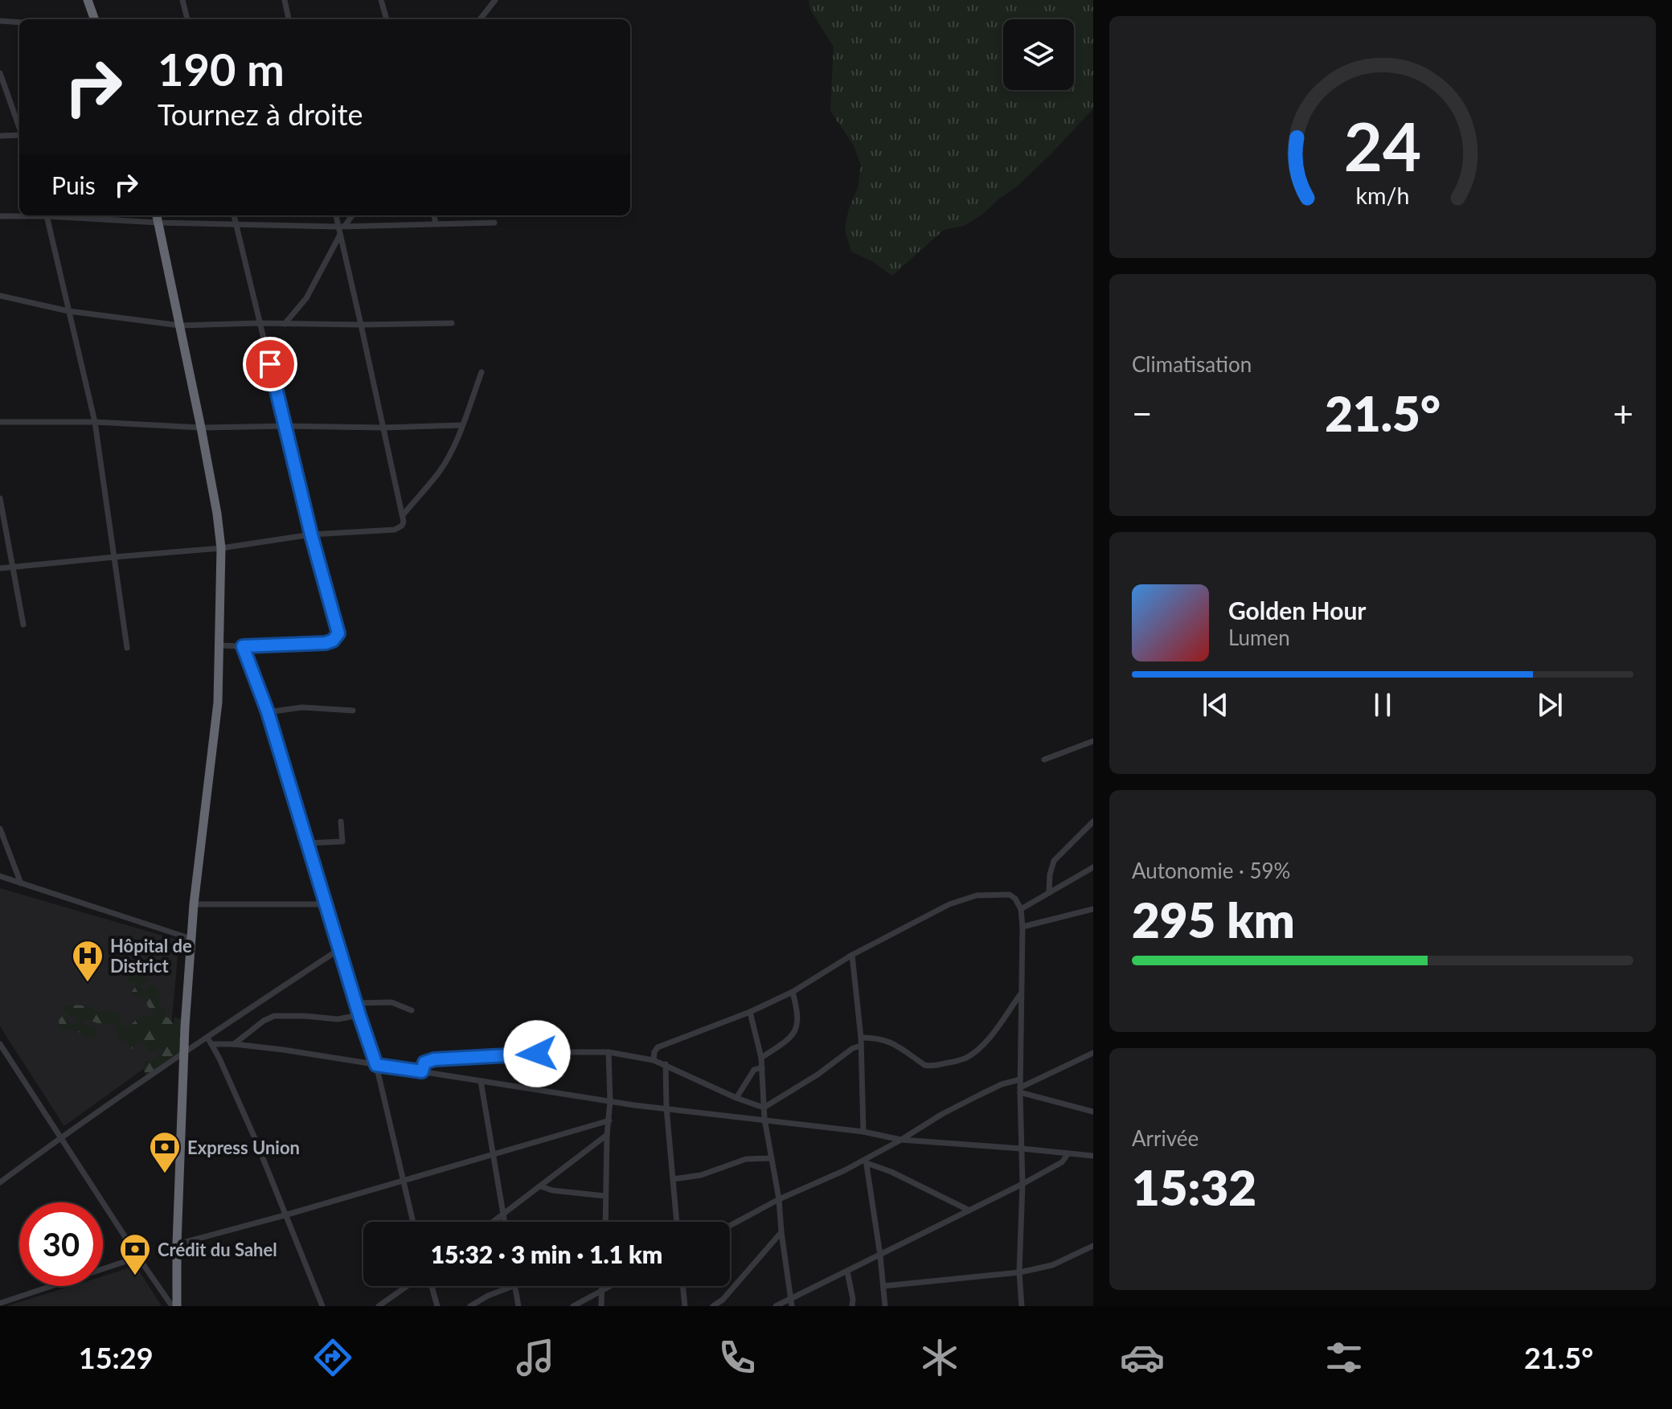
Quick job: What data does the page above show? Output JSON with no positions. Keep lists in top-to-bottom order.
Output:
{
  "places": {
    "hospital": ["Hôpital de District"],
    "bank": ["Express Union", "Crédit du Sahel"]
  },
  "page": {
    "turn": ["190 m", "Tournez à droite"],
    "then": "Puis",
    "tile": [
      "Climatisation",
      ["Autonomie · 59%", "295 km"],
      ["Arrivée", "15:32"]
    ],
    "heat": ["−", "21.5°", "+"],
    "song": ["Golden Hour", "Lumen"],
    "limit": "30",
    "trip": "15:32 · 3 min · 1.1 km",
    "tabs": ["15:29", "21.5°"],
    "gauge": ["24", "km/h"]
  }
}
